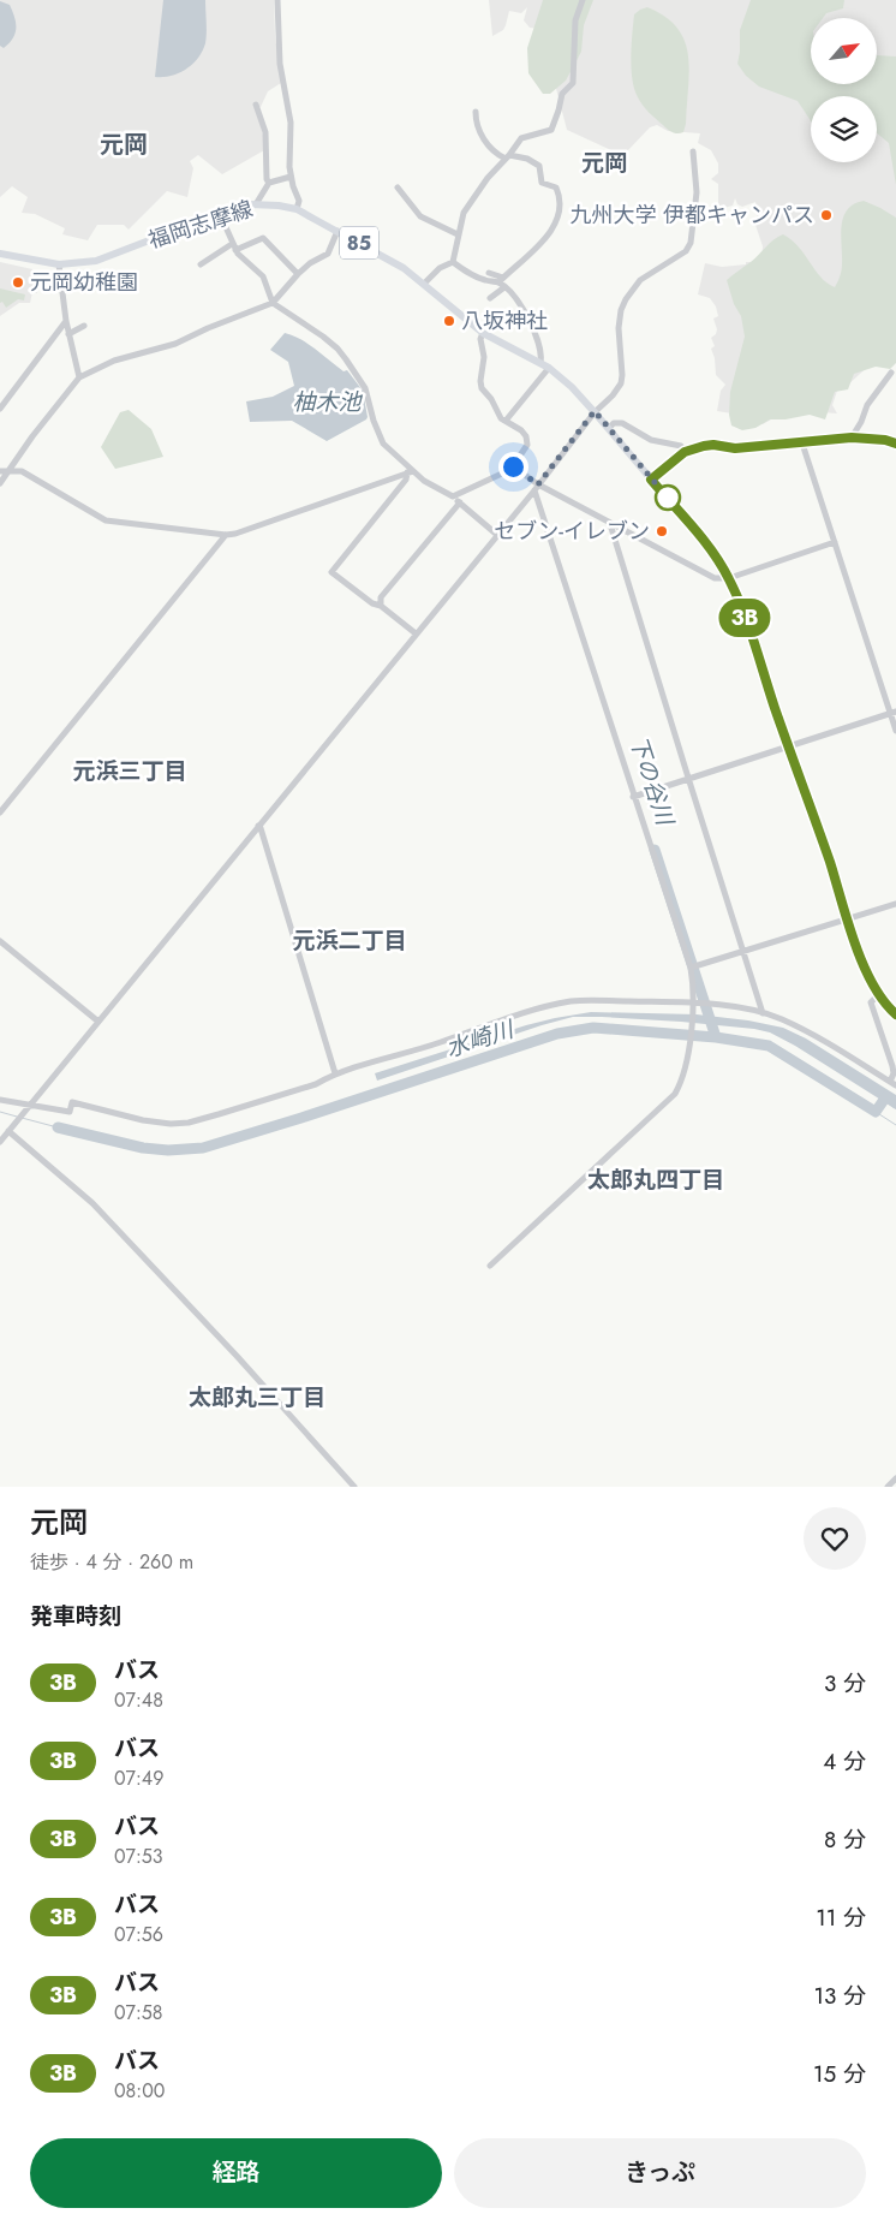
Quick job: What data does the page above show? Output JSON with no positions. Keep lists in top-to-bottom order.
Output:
{
  "streets": {
    "main road": ["福岡志摩線", "85"]
  },
  "districts": [
    "元岡",
    "元岡",
    "元浜三丁目",
    "元浜二丁目",
    "太郎丸四丁目",
    "太郎丸三丁目"
  ],
  "water": ["柚木池", "下の谷川", "水崎川"],
  "places": [
    "九州大学 伊都キャンパス",
    "元岡幼稚園",
    "八坂神社",
    "セブン-イレブン"
  ],
  "lines": ["bus line 3B"],
  "north": "top right",
  "page": {
    "on_map": "3B",
    "heading": [
      ["元岡", "徒歩 · 4 分 · 260 m"],
      "発車時刻"
    ],
    "list": [
      {
        "mark": "3B",
        "name": "バス",
        "note": "07:48",
        "value": "3 分"
      },
      {
        "mark": "3B",
        "name": "バス",
        "note": "07:49",
        "value": "4 分"
      },
      {
        "mark": "3B",
        "name": "バス",
        "note": "07:53",
        "value": "8 分"
      },
      {
        "mark": "3B",
        "name": "バス",
        "note": "07:56",
        "value": "11 分"
      },
      {
        "mark": "3B",
        "name": "バス",
        "note": "07:58",
        "value": "13 分"
      },
      {
        "mark": "3B",
        "name": "バス",
        "note": "08:00",
        "value": "15 分"
      }
    ],
    "buttons": ["経路", "きっぷ"]
  }
}
